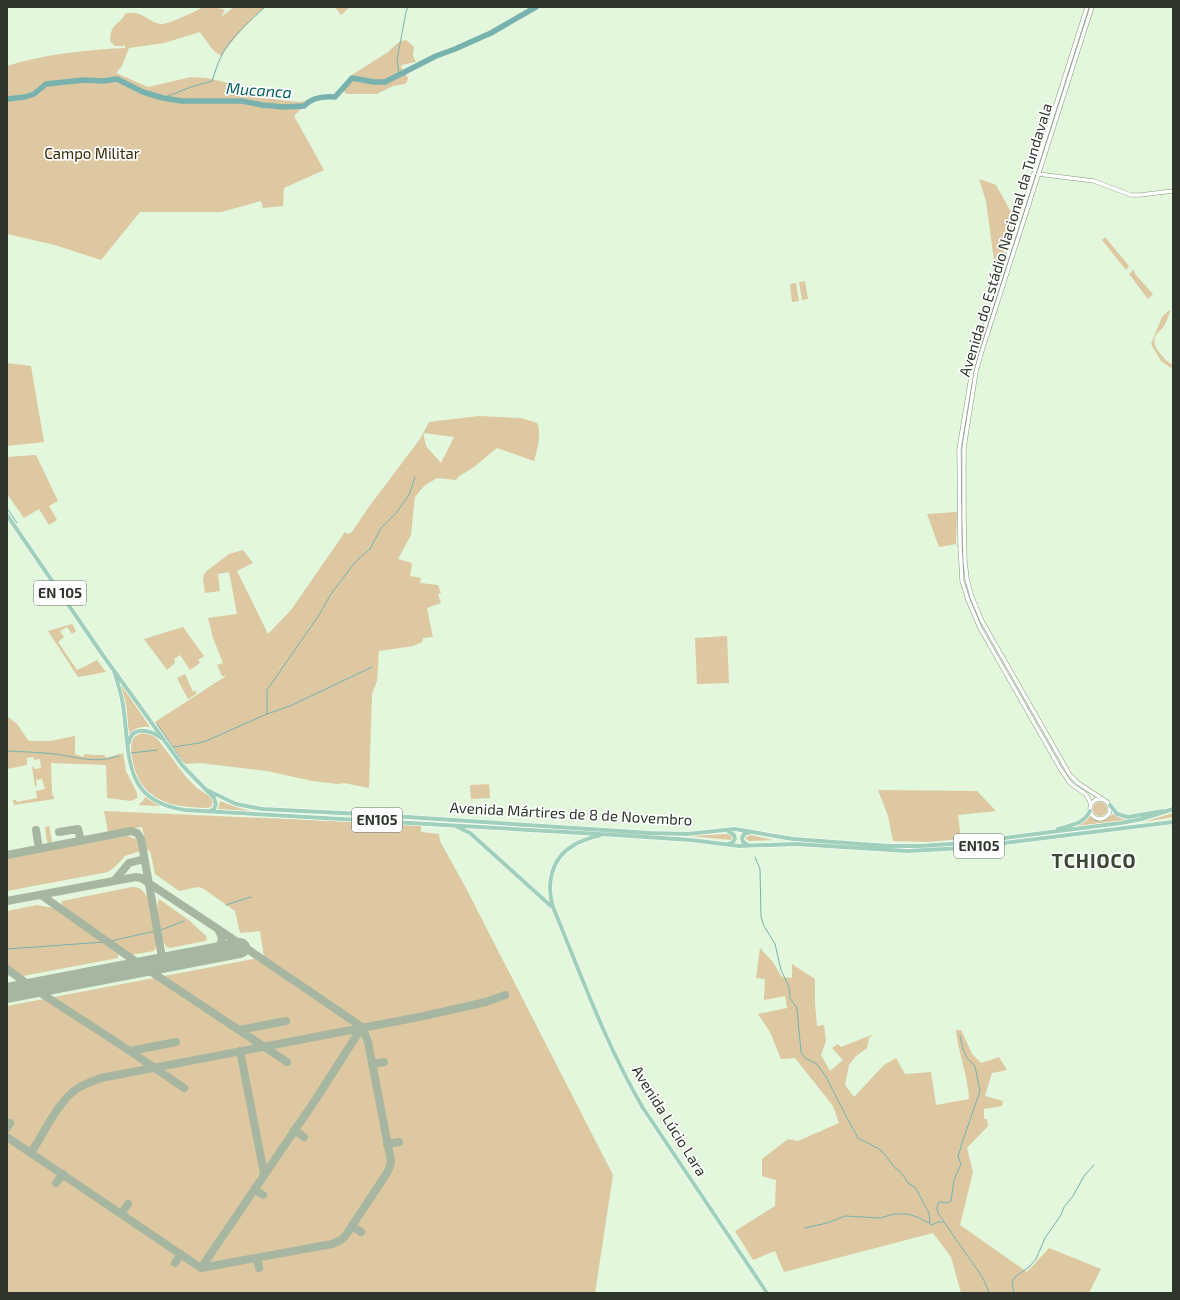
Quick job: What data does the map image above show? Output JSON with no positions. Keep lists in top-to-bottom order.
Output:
{
  "streets": {
    "main road": [
      "EN 105",
      "Avenida Mártires de 8 de Novembro",
      "EN105",
      "Avenida Lúcio Lara"
    ],
    "street": ["Avenida do Estádio Nacional da Tundavala"]
  },
  "crossings": [
    ["EN 105", "EN105"],
    ["Avenida Mártires de 8 de Novembro", "EN105"],
    ["Avenida Mártires de 8 de Novembro", "Avenida Lúcio Lara"]
  ],
  "districts": ["TCHIOCO"],
  "water": ["Mucanca"],
  "parks": ["Campo Militar"]
}
